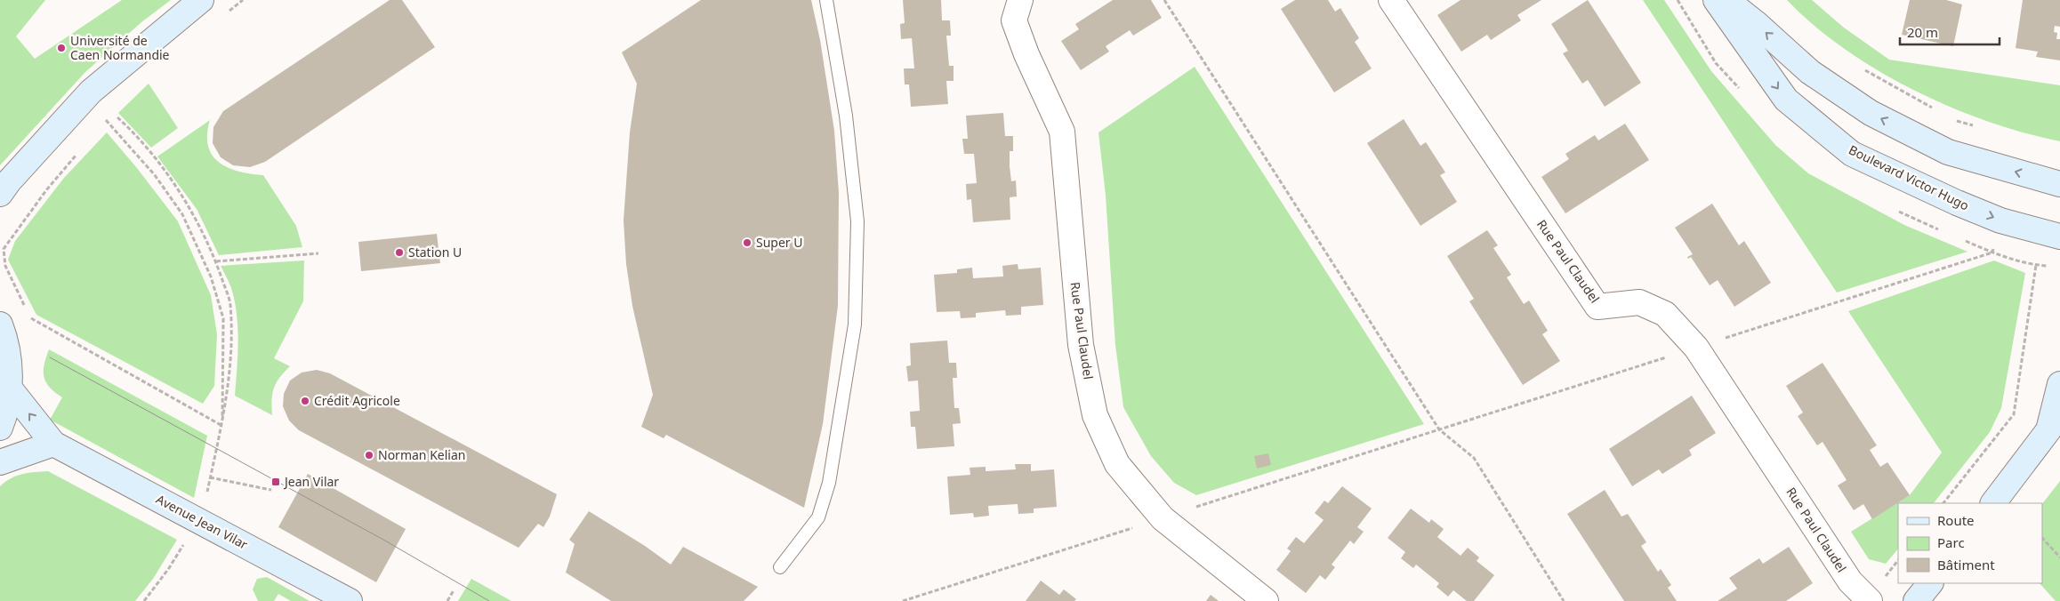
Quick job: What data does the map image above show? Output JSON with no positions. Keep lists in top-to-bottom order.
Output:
{
  "streets": {
    "street": ["Boulevard Victor Hugo", "Rue Paul Claudel", "Avenue Jean Vilar"]
  },
  "places": {
    "other": [
      "Université de Caen Normandie",
      "Super U",
      "Station U",
      "Crédit Agricole",
      "Norman Kelian"
    ],
    "transit": ["Jean Vilar"]
  },
  "legend": ["Route", "Parc", "Bâtiment"],
  "scale_bar": "20 m"
}
